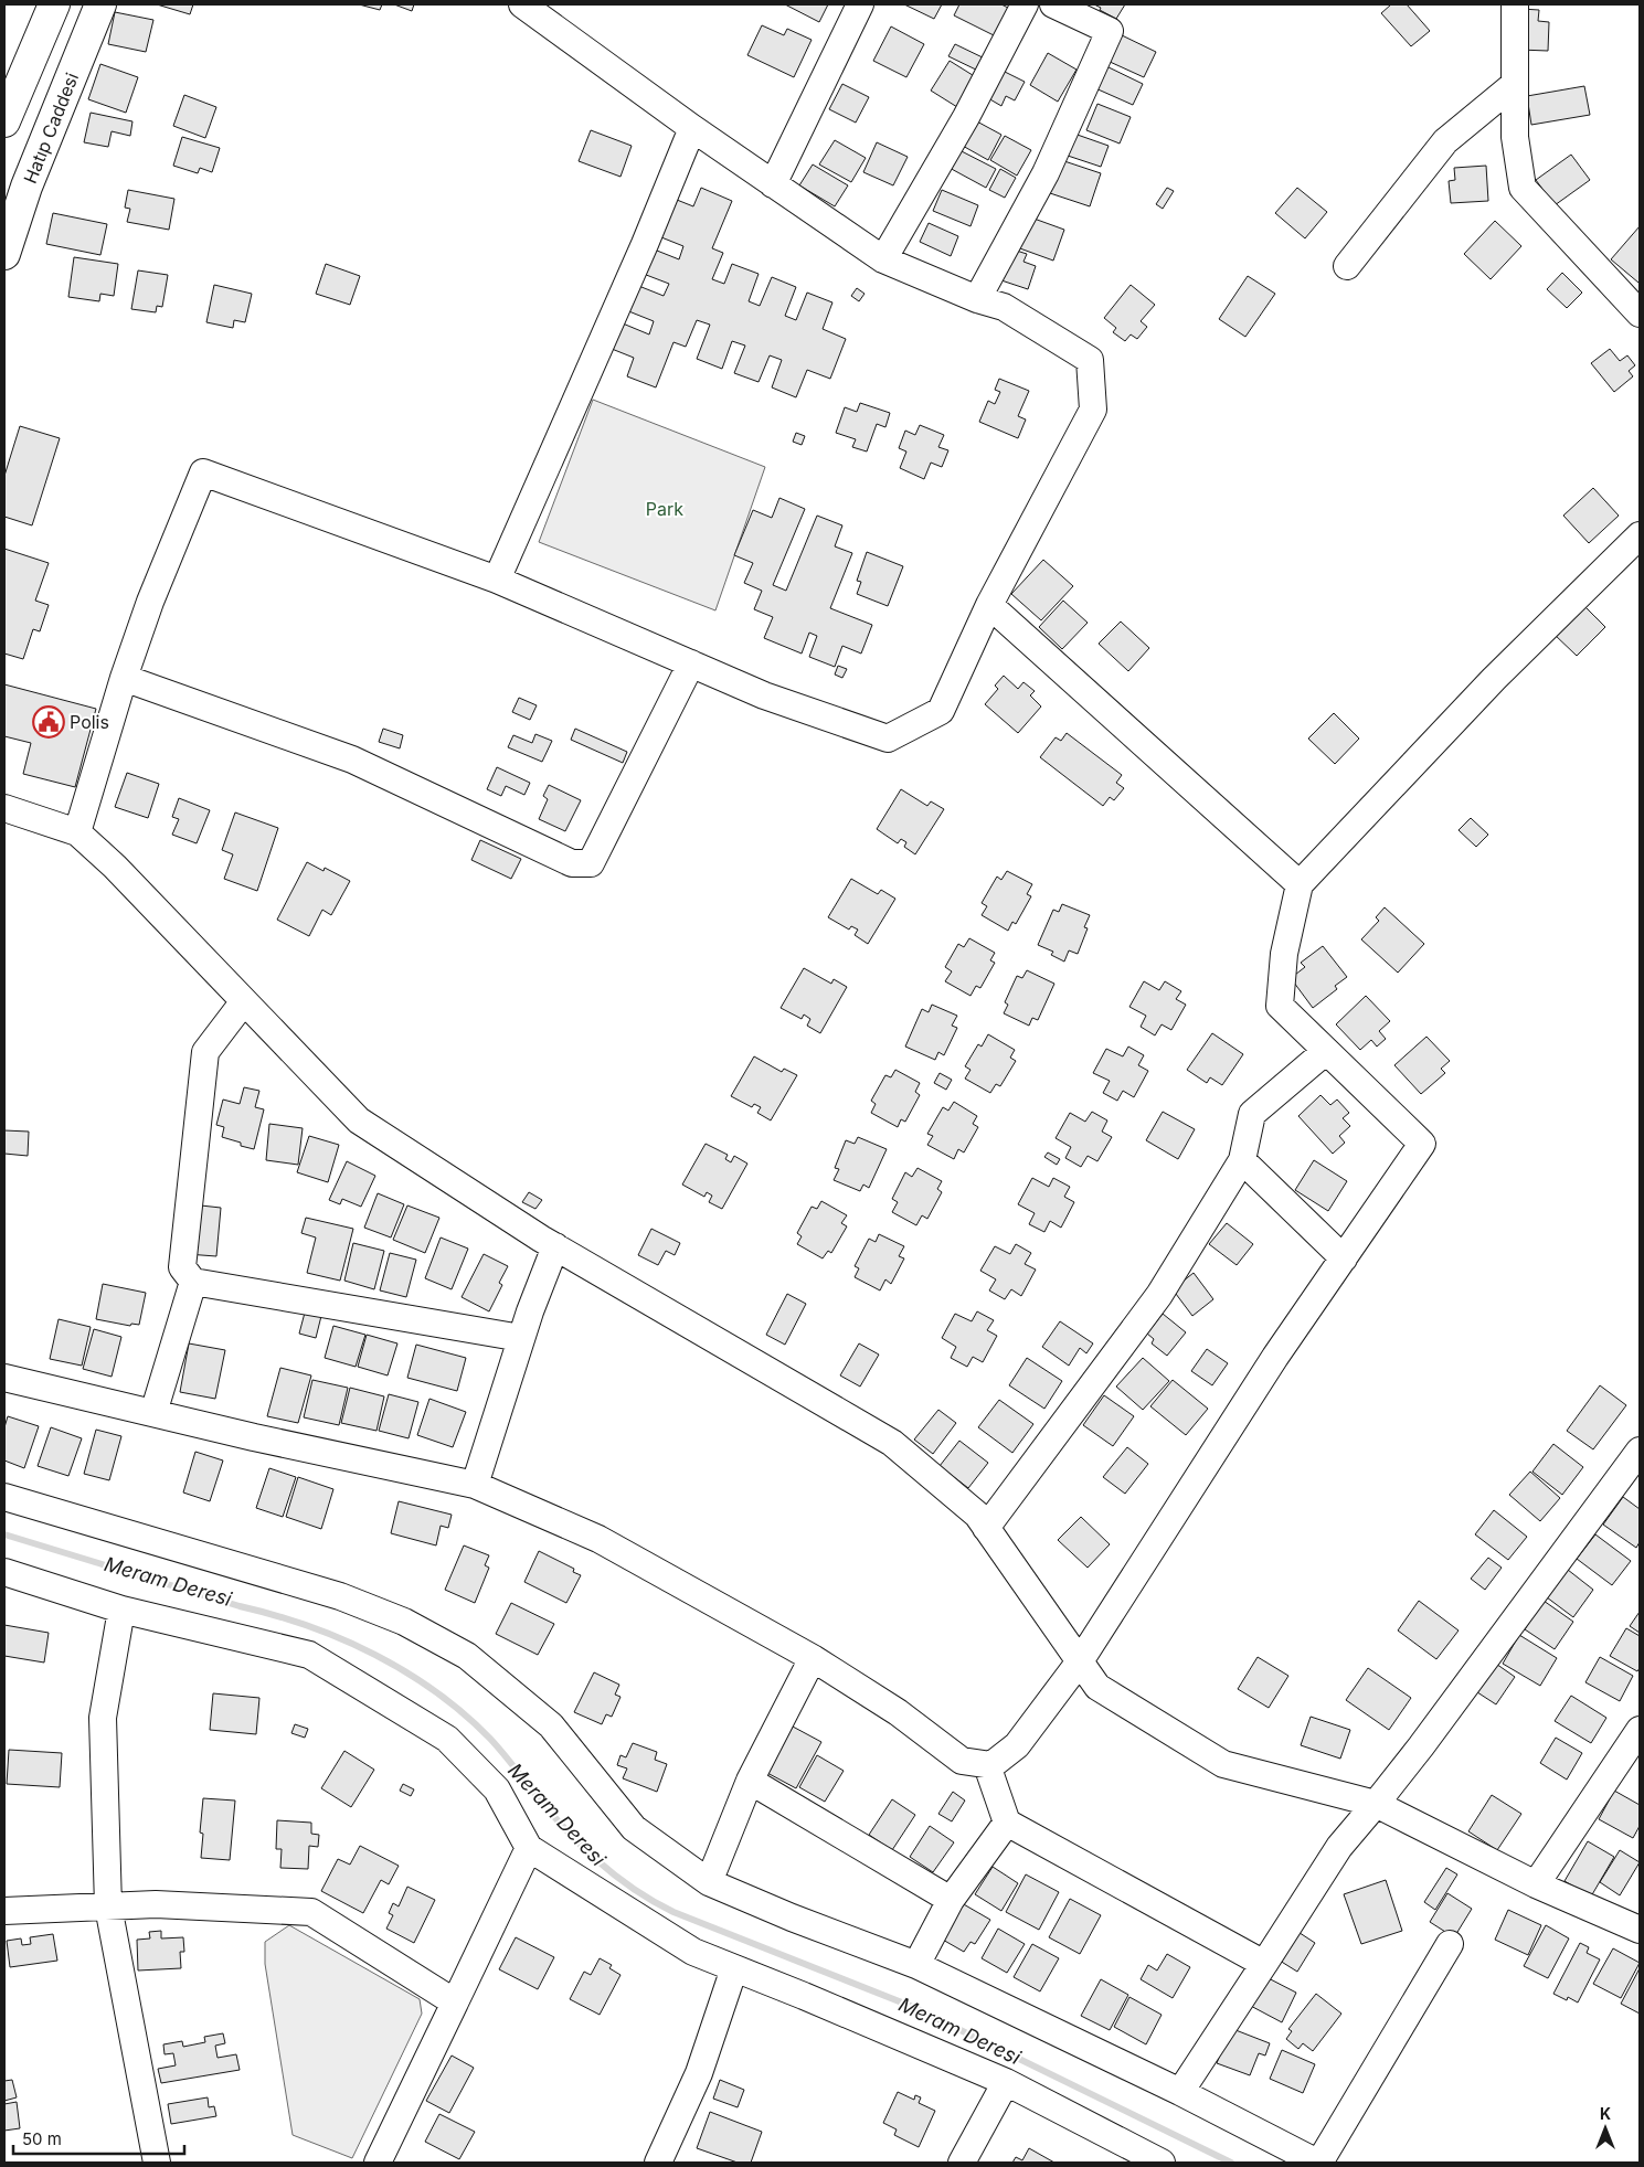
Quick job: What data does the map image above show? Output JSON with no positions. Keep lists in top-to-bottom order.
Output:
{
  "streets": {
    "main road": ["Hatıp Caddesi"]
  },
  "water": ["Meram Deresi"],
  "parks": ["Park"],
  "places": {
    "public building": ["Polis"]
  },
  "scale_bar": "50 m",
  "north": "top"
}
